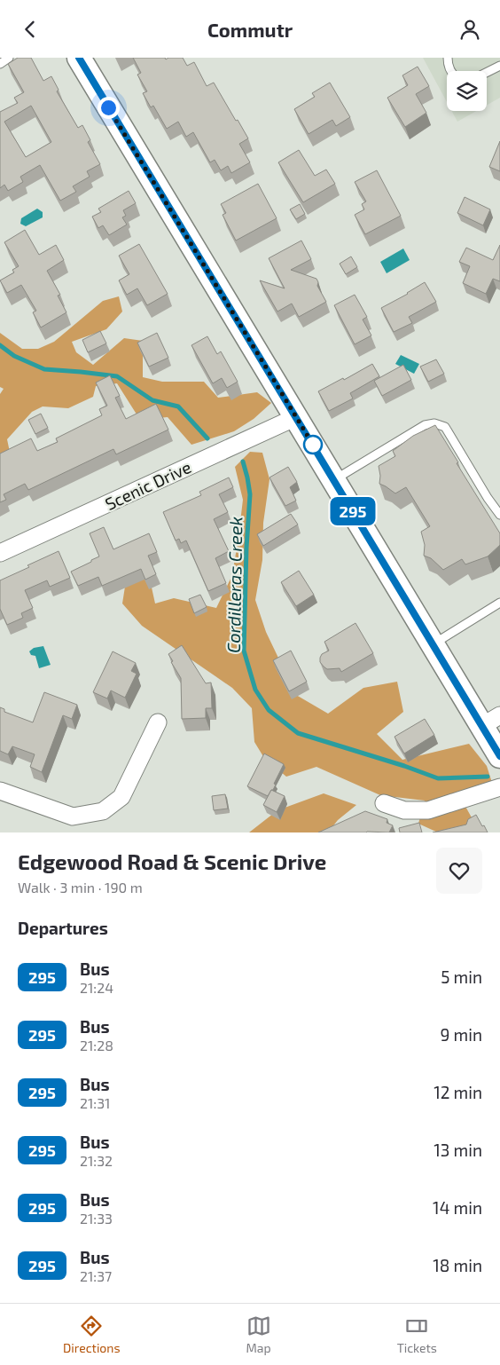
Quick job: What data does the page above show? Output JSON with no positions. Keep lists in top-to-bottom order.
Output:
{
  "streets": {
    "street": ["Scenic Drive"]
  },
  "water": ["Cordilleras Creek"],
  "lines": ["bus line 295"],
  "page": {
    "header": "Commutr",
    "on_map": "295",
    "heading": [
      ["Edgewood Road & Scenic Drive", "Walk · 3 min · 190 m"],
      "Departures"
    ],
    "list": [
      {
        "mark": "295",
        "name": "Bus",
        "note": "21:24",
        "value": "5 min"
      },
      {
        "mark": "295",
        "name": "Bus",
        "note": "21:28",
        "value": "9 min"
      },
      {
        "mark": "295",
        "name": "Bus",
        "note": "21:31",
        "value": "12 min"
      },
      {
        "mark": "295",
        "name": "Bus",
        "note": "21:32",
        "value": "13 min"
      },
      {
        "mark": "295",
        "name": "Bus",
        "note": "21:33",
        "value": "14 min"
      },
      {
        "mark": "295",
        "name": "Bus",
        "note": "21:37",
        "value": "18 min"
      }
    ],
    "tabs": ["Directions", "Map", "Tickets"]
  }
}
